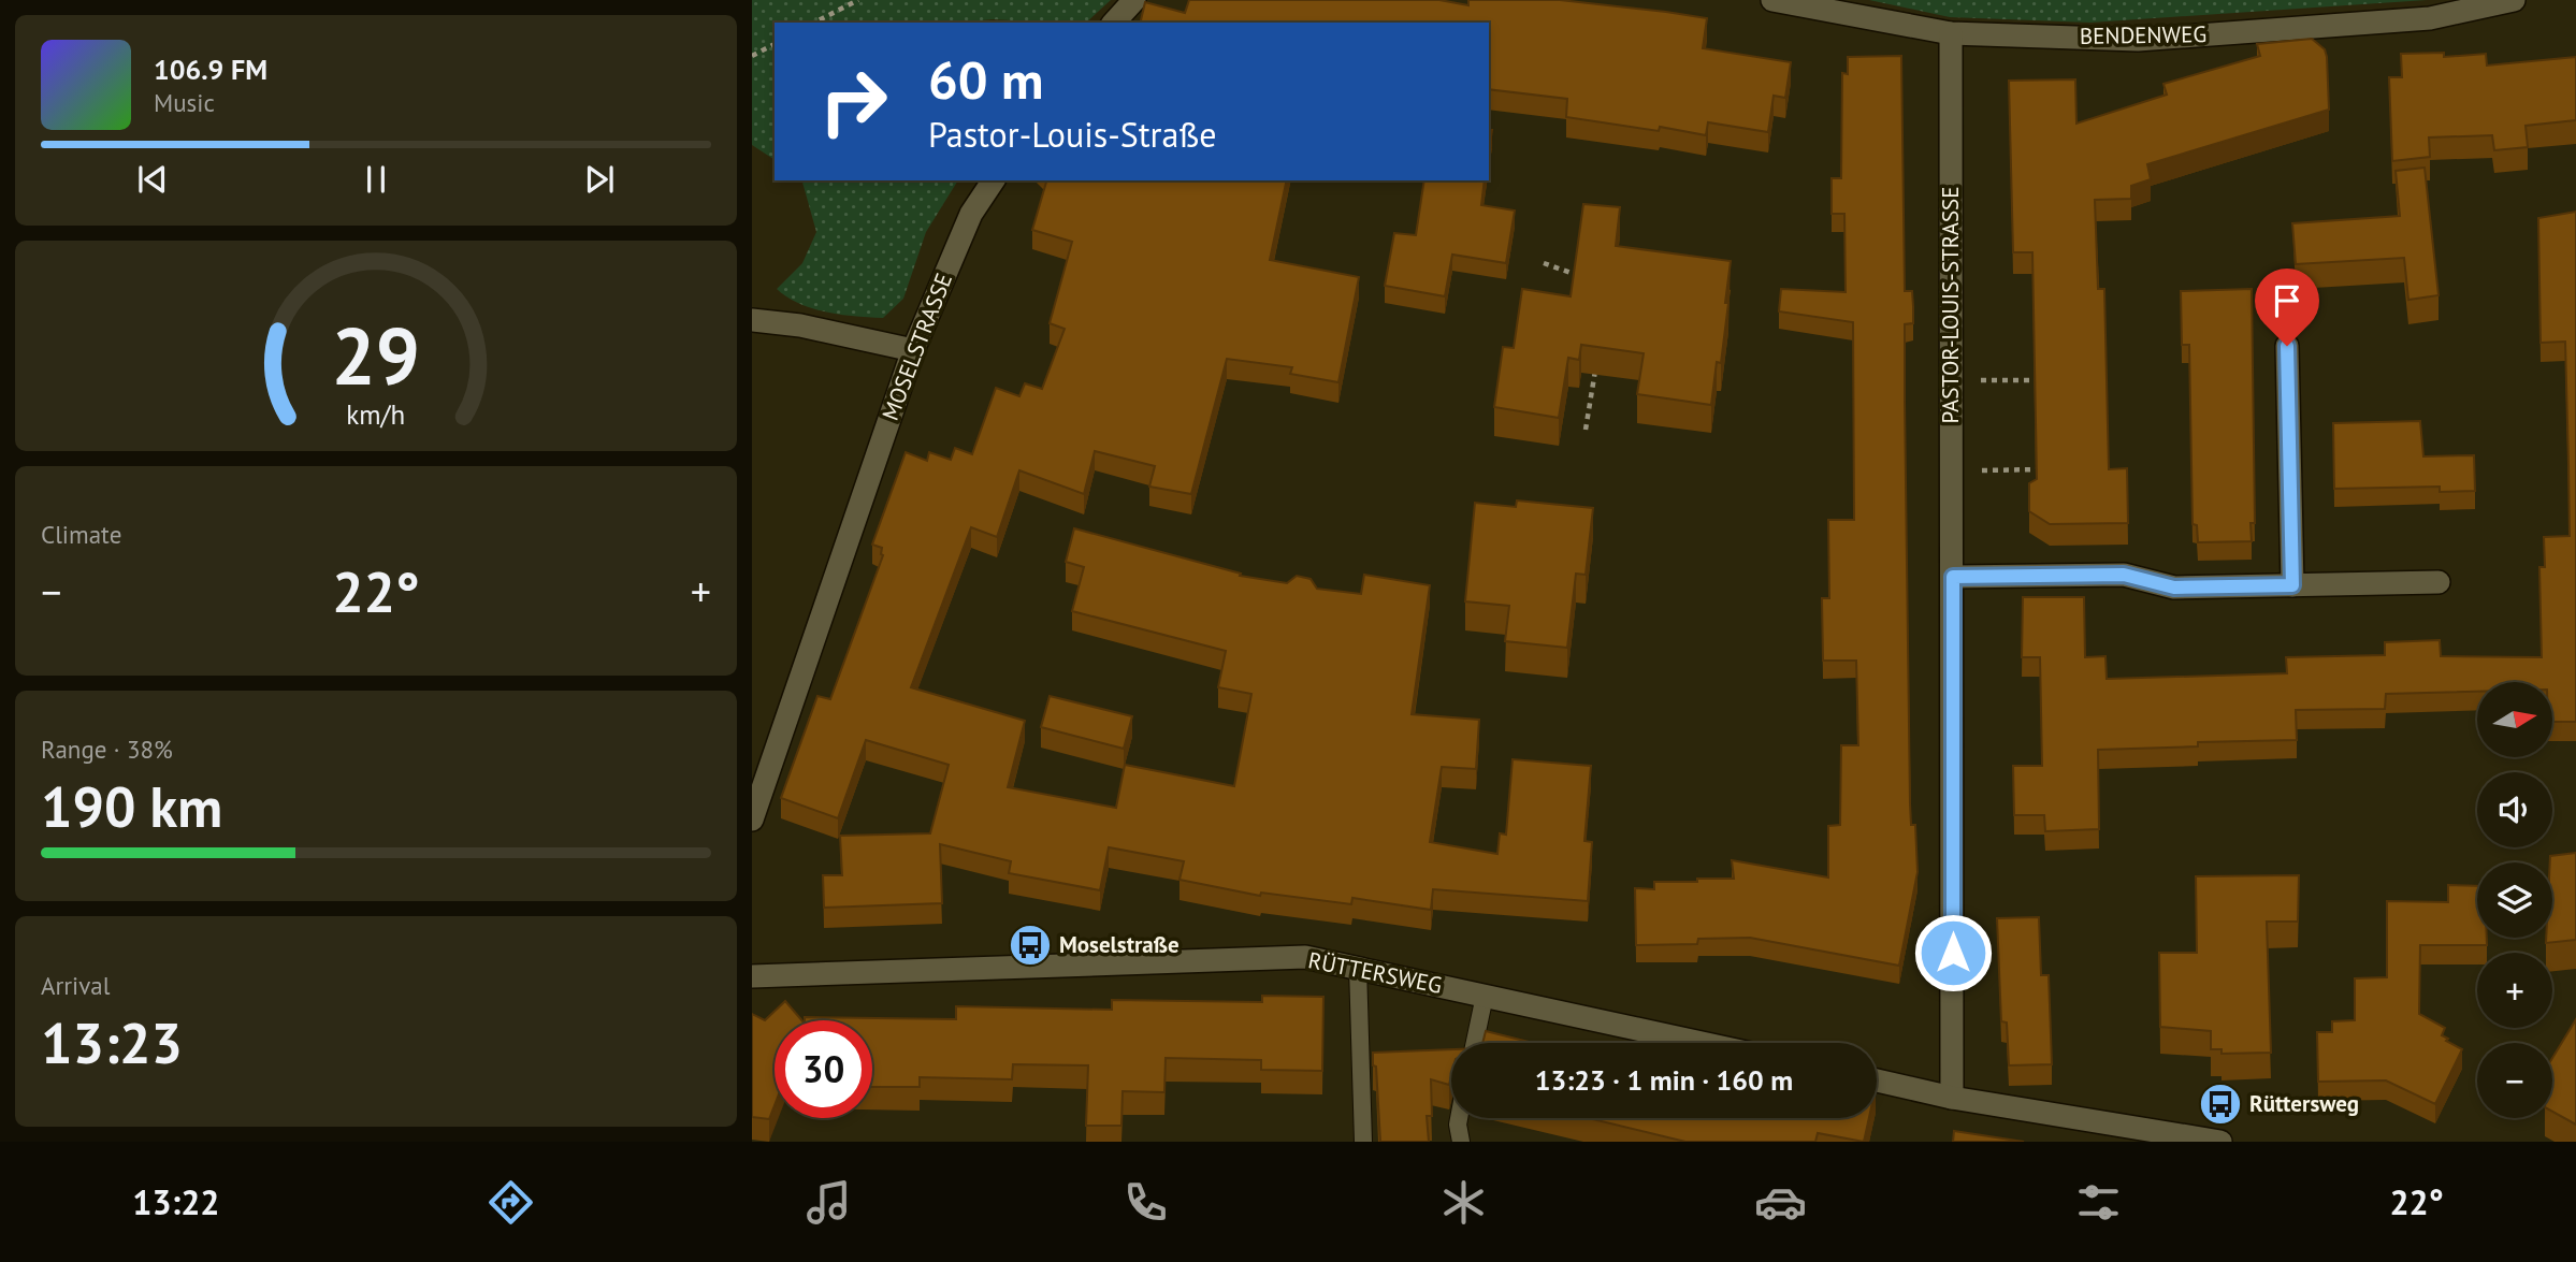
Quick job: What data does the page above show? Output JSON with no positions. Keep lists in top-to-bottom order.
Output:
{
  "streets": {
    "street": [
      "BENDENWEG",
      "PASTOR-LOUIS-STRASSE",
      "MOSELSTRASSE",
      "RÜTTERSWEG"
    ]
  },
  "crossings": [
    ["BENDENWEG", "PASTOR-LOUIS-STRASSE"]
  ],
  "places": {
    "bus stop": ["Moselstraße", "Rüttersweg"]
  },
  "north": "right",
  "page": {
    "turn": ["60 m", "Pastor-Louis-Straße"],
    "song": ["106.9 FM", "Music"],
    "tile": [
      "Climate",
      ["Range · 38%", "190 km"],
      ["Arrival", "13:23"]
    ],
    "heat": ["−", "22°", "+"],
    "map_buttons": ["+", "−"],
    "limit": "30",
    "trip": "13:23 · 1 min · 160 m",
    "tabs": ["13:22", "22°"],
    "gauge": ["29", "km/h"]
  }
}
